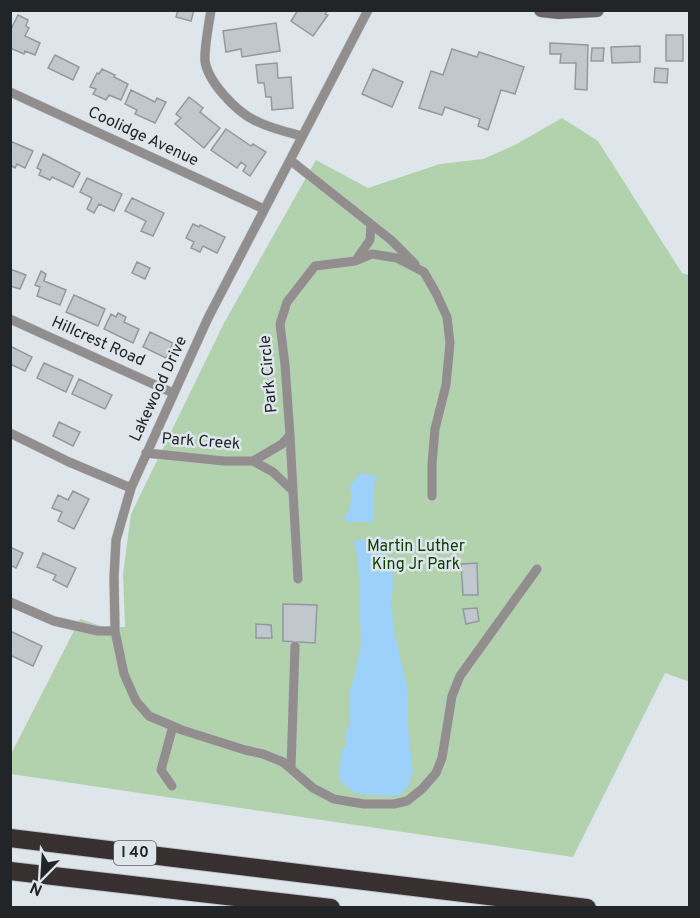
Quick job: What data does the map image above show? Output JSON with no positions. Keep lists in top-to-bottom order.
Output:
{
  "streets": {
    "highway": ["I 40"],
    "street": [
      "Coolidge Avenue",
      "Hillcrest Road",
      "Park Circle",
      "Lakewood Drive",
      "Park Creek"
    ]
  },
  "crossings": [
    ["Coolidge Avenue", "Lakewood Drive"],
    ["Hillcrest Road", "Lakewood Drive"],
    ["Park Circle", "Park Creek"],
    ["Lakewood Drive", "Park Creek"]
  ],
  "parks": ["Martin Luther King Jr Park"],
  "north": "bottom left"
}
